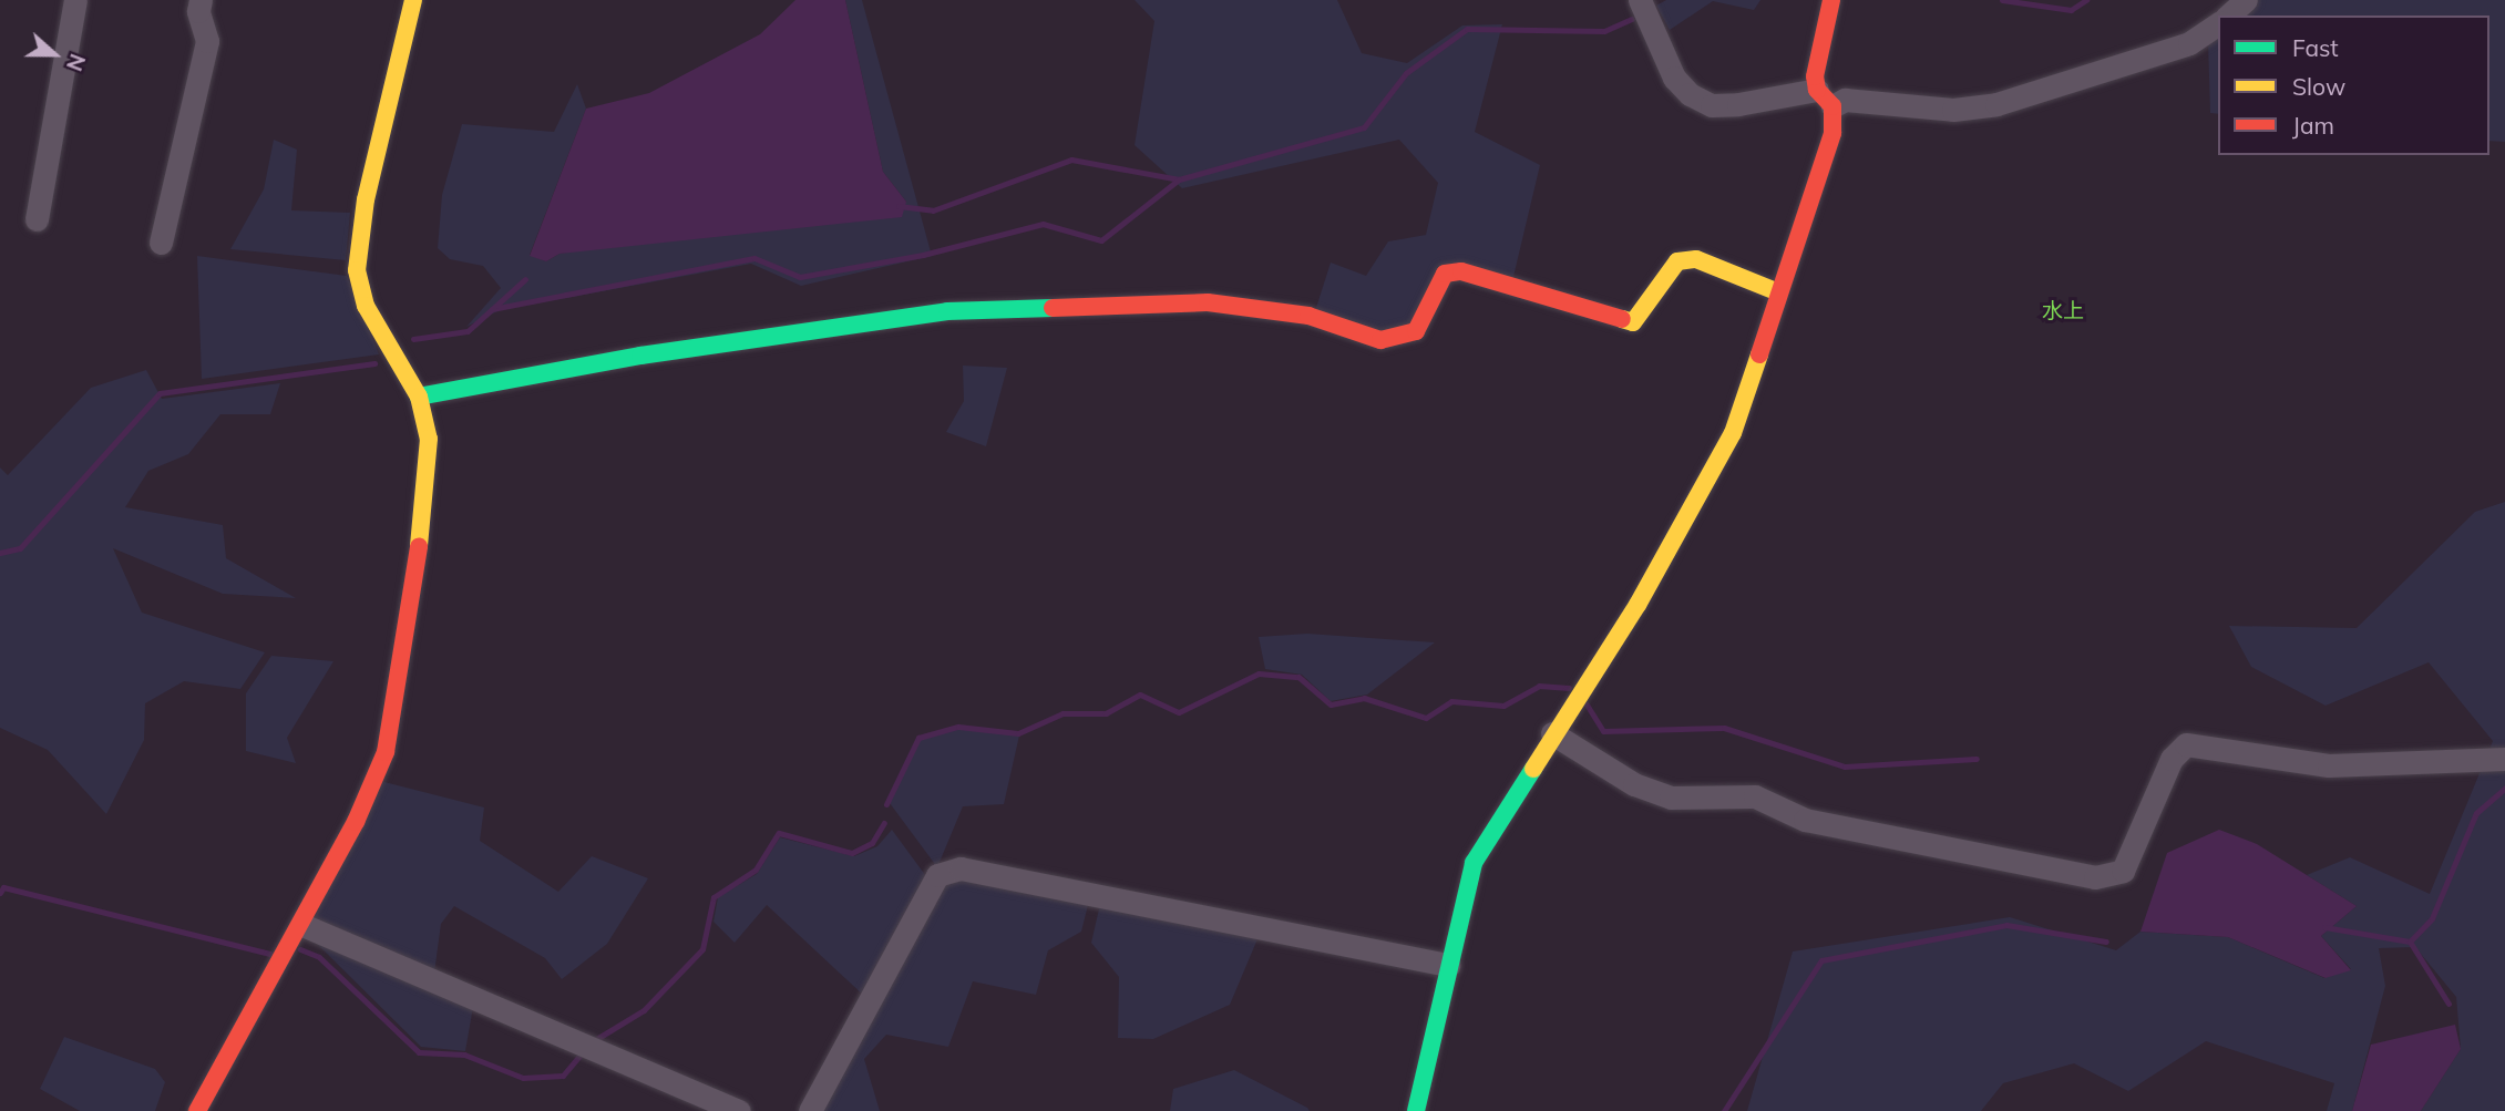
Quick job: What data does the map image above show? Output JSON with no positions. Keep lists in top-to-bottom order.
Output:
{
  "districts": ["水上"],
  "legend": ["Fast", "Slow", "Jam"],
  "north": "right"
}
